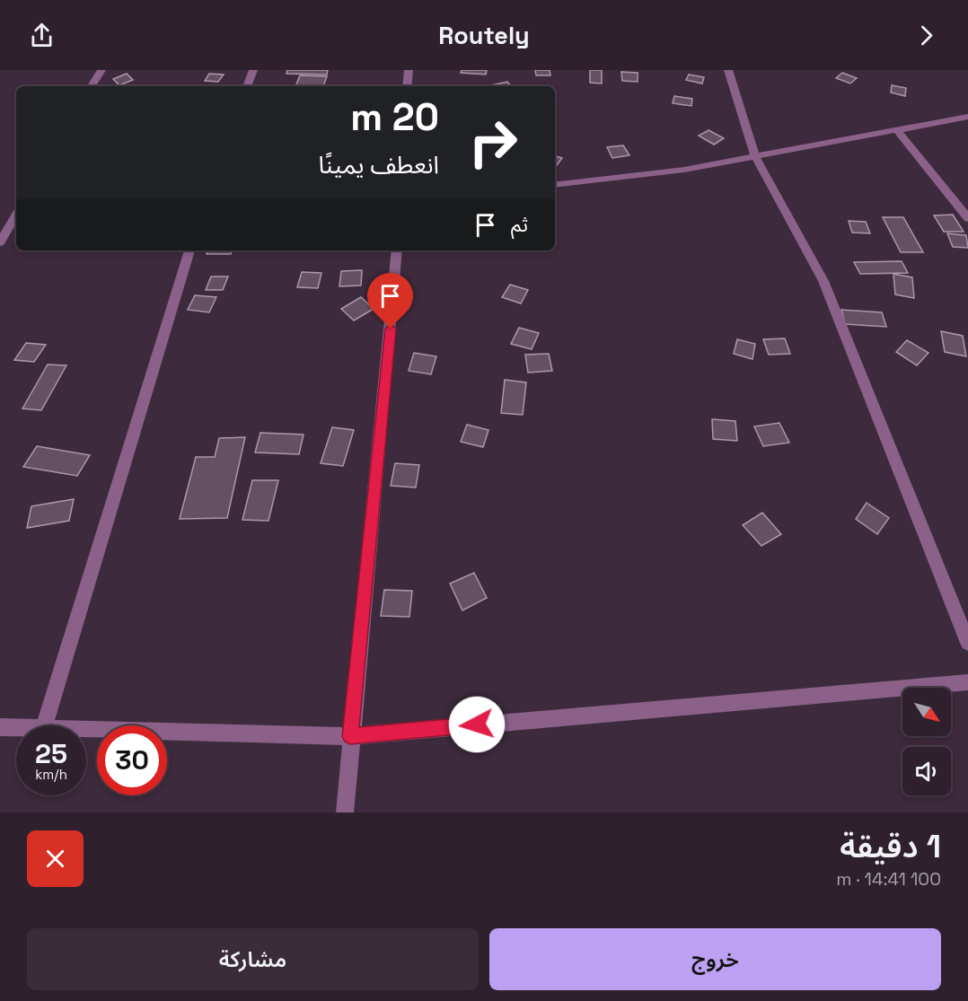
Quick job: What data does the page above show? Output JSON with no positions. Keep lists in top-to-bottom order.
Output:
{
  "north": "bottom right",
  "page": {
    "header": "Routely",
    "turn": ["20 m", "انعطف يمينًا"],
    "then": "ثم",
    "speed": "25 km/h",
    "limit": "30",
    "heading": ["1 دقيقة", "100 m · 14:41"],
    "buttons": ["خروج", "مشاركة"]
  }
}
